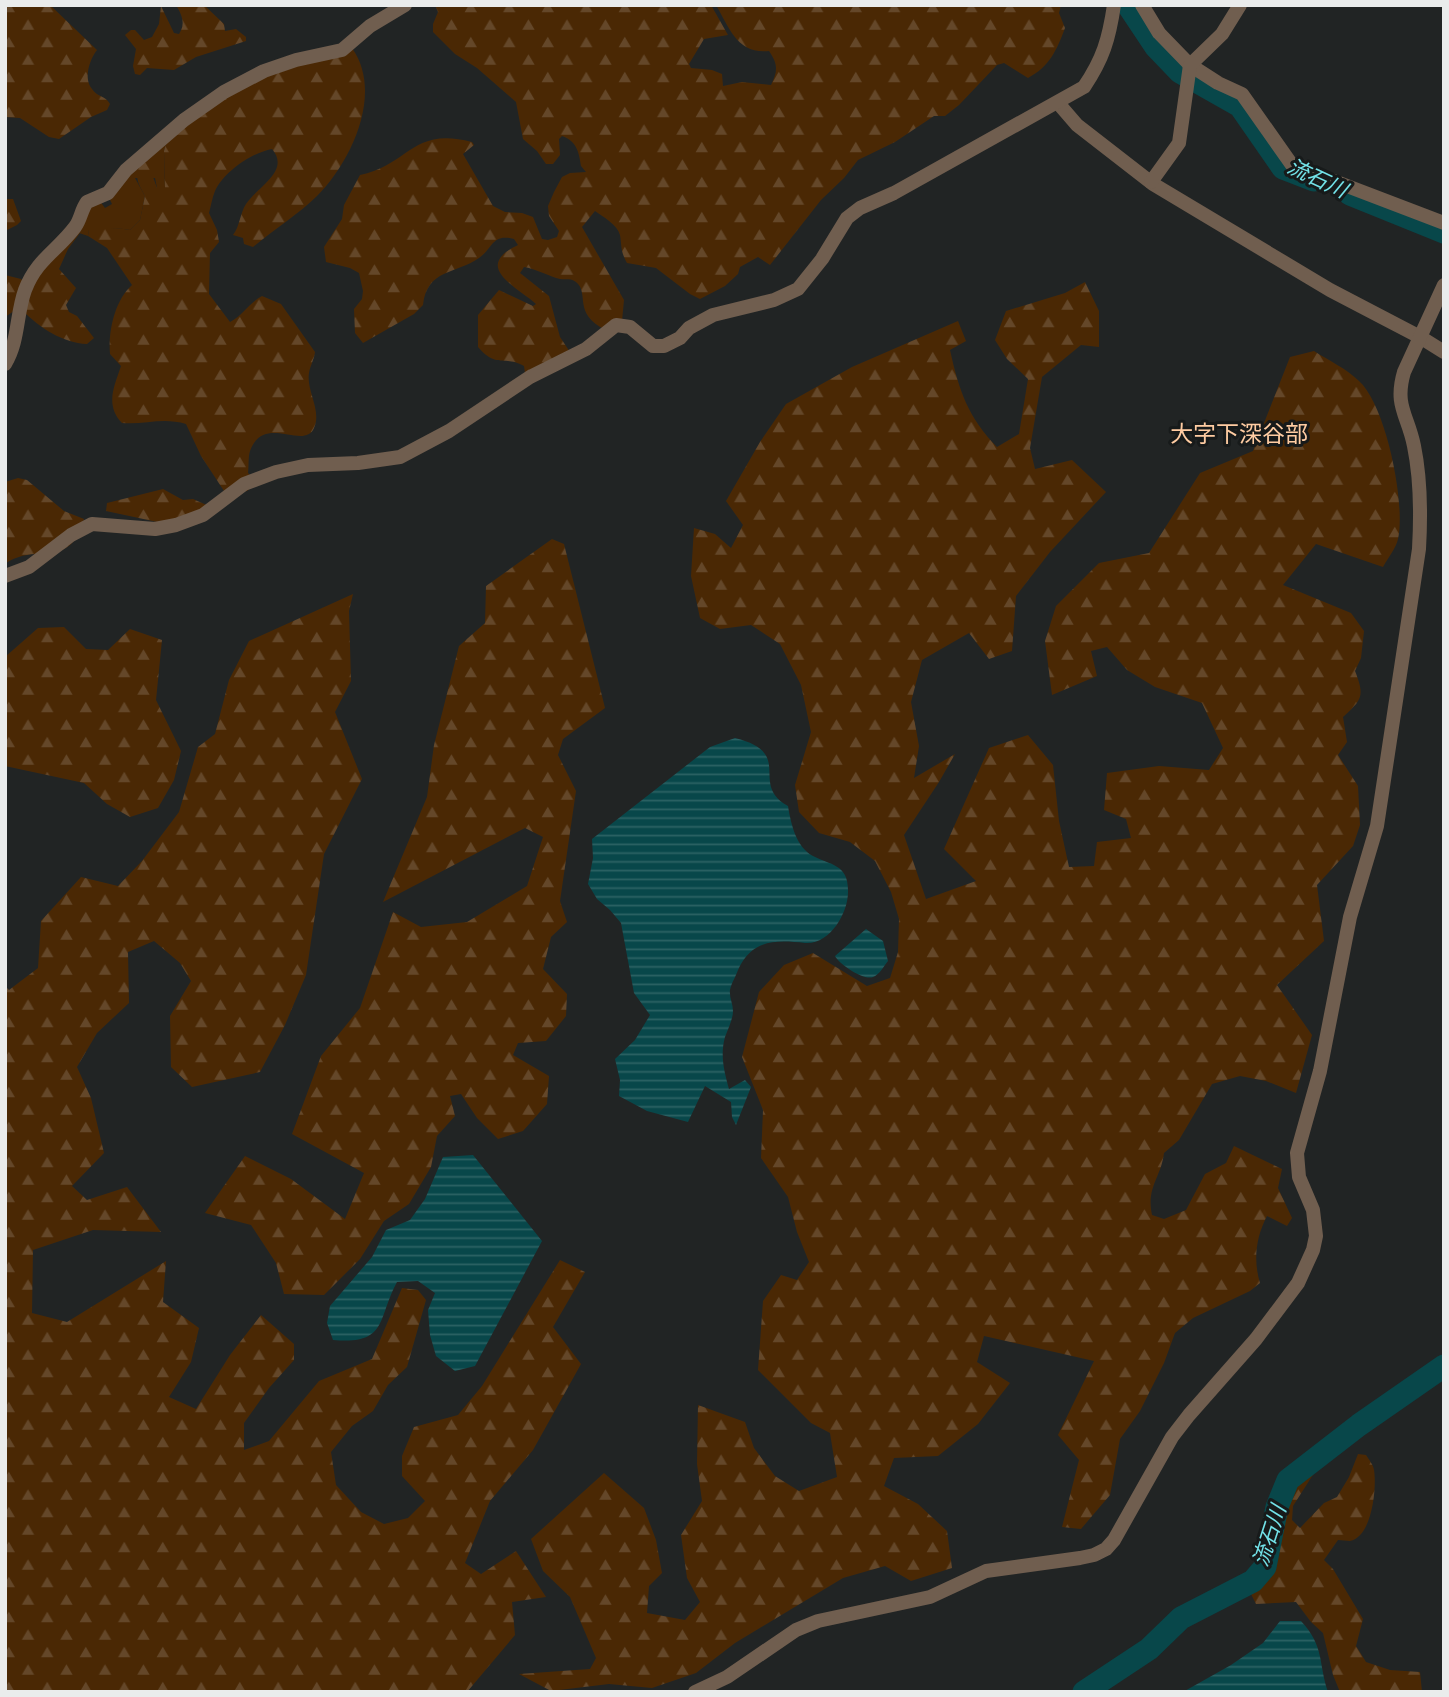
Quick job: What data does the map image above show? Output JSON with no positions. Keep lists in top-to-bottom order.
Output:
{
  "districts": ["大字下深谷部"],
  "water": ["流石川"]
}
